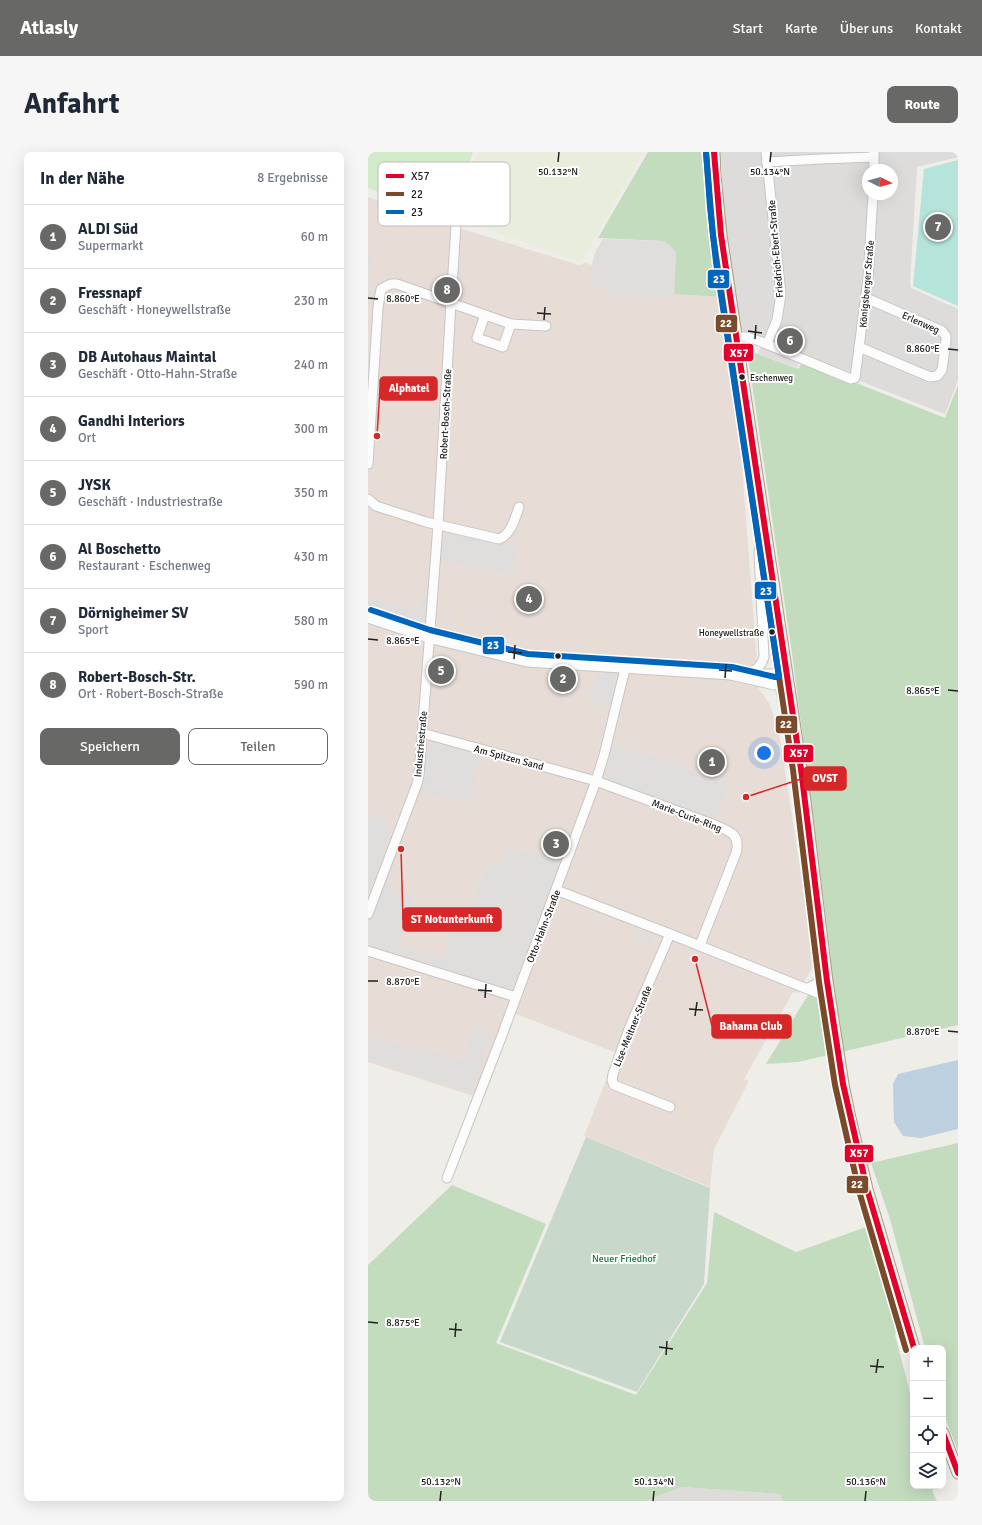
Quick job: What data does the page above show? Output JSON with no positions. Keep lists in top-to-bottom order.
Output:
{
  "streets": {
    "street": [
      "Friedrich-Ebert-Straße",
      "Königsberger Straße",
      "Erlenweg",
      "Robert-Bosch-Straße",
      "Industriestraße",
      "Am Spitzen Sand",
      "Marie-Curie-Ring",
      "Otto-Hahn-Straße",
      "Lise-Meitner-Straße"
    ]
  },
  "crossings": [
    ["Friedrich-Ebert-Straße", "Königsberger Straße"],
    ["Königsberger Straße", "Erlenweg"],
    ["Robert-Bosch-Straße", "Industriestraße"],
    ["Industriestraße", "Am Spitzen Sand"],
    ["Am Spitzen Sand", "Marie-Curie-Ring"],
    ["Am Spitzen Sand", "Otto-Hahn-Straße"],
    ["Marie-Curie-Ring", "Otto-Hahn-Straße"]
  ],
  "parks": ["Neuer Friedhof"],
  "places": [
    "Eschenweg",
    "Alphatel",
    "Honeywellstraße",
    "OVST",
    "ST Notunterkunft",
    "Bahama Club"
  ],
  "lines": ["transit line X57", "transit line 22", "transit line 23"],
  "legend": ["X57", "22", "23"],
  "north": "right",
  "page": {
    "header": "Atlasly",
    "nav": [
      "Start",
      "Karte",
      "Über uns",
      "Kontakt"
    ],
    "buttons": [
      "Route",
      ["Speichern", "Teilen"]
    ],
    "title": "Anfahrt",
    "heading": ["In der Nähe", "8 Ergebnisse"],
    "list": [
      {
        "mark": "1",
        "name": "ALDI Süd",
        "note": "Supermarkt",
        "value": "60 m"
      },
      {
        "mark": "2",
        "name": "Fressnapf",
        "note": "Geschäft · Honeywellstraße",
        "value": "230 m"
      },
      {
        "mark": "3",
        "name": "DB Autohaus Maintal",
        "note": "Geschäft · Otto-Hahn-Straße",
        "value": "240 m"
      },
      {
        "mark": "4",
        "name": "Gandhi Interiors",
        "note": "Ort",
        "value": "300 m"
      },
      {
        "mark": "5",
        "name": "JYSK",
        "note": "Geschäft · Industriestraße",
        "value": "350 m"
      },
      {
        "mark": "6",
        "name": "Al Boschetto",
        "note": "Restaurant · Eschenweg",
        "value": "430 m"
      },
      {
        "mark": "7",
        "name": "Dörnigheimer SV",
        "note": "Sport",
        "value": "580 m"
      },
      {
        "mark": "8",
        "name": "Robert-Bosch-Str.",
        "note": "Ort · Robert-Bosch-Straße",
        "value": "590 m"
      }
    ],
    "pins": [
      "7",
      "8",
      "6",
      "4",
      "5",
      "2",
      "1",
      "3"
    ],
    "map_buttons": ["+", "−"]
  },
  "coordinates": [
    "50.132°N",
    "50.134°N",
    "8.860°E",
    "8.865°E",
    "8.870°E",
    "8.875°E",
    "50.136°N"
  ]
}
